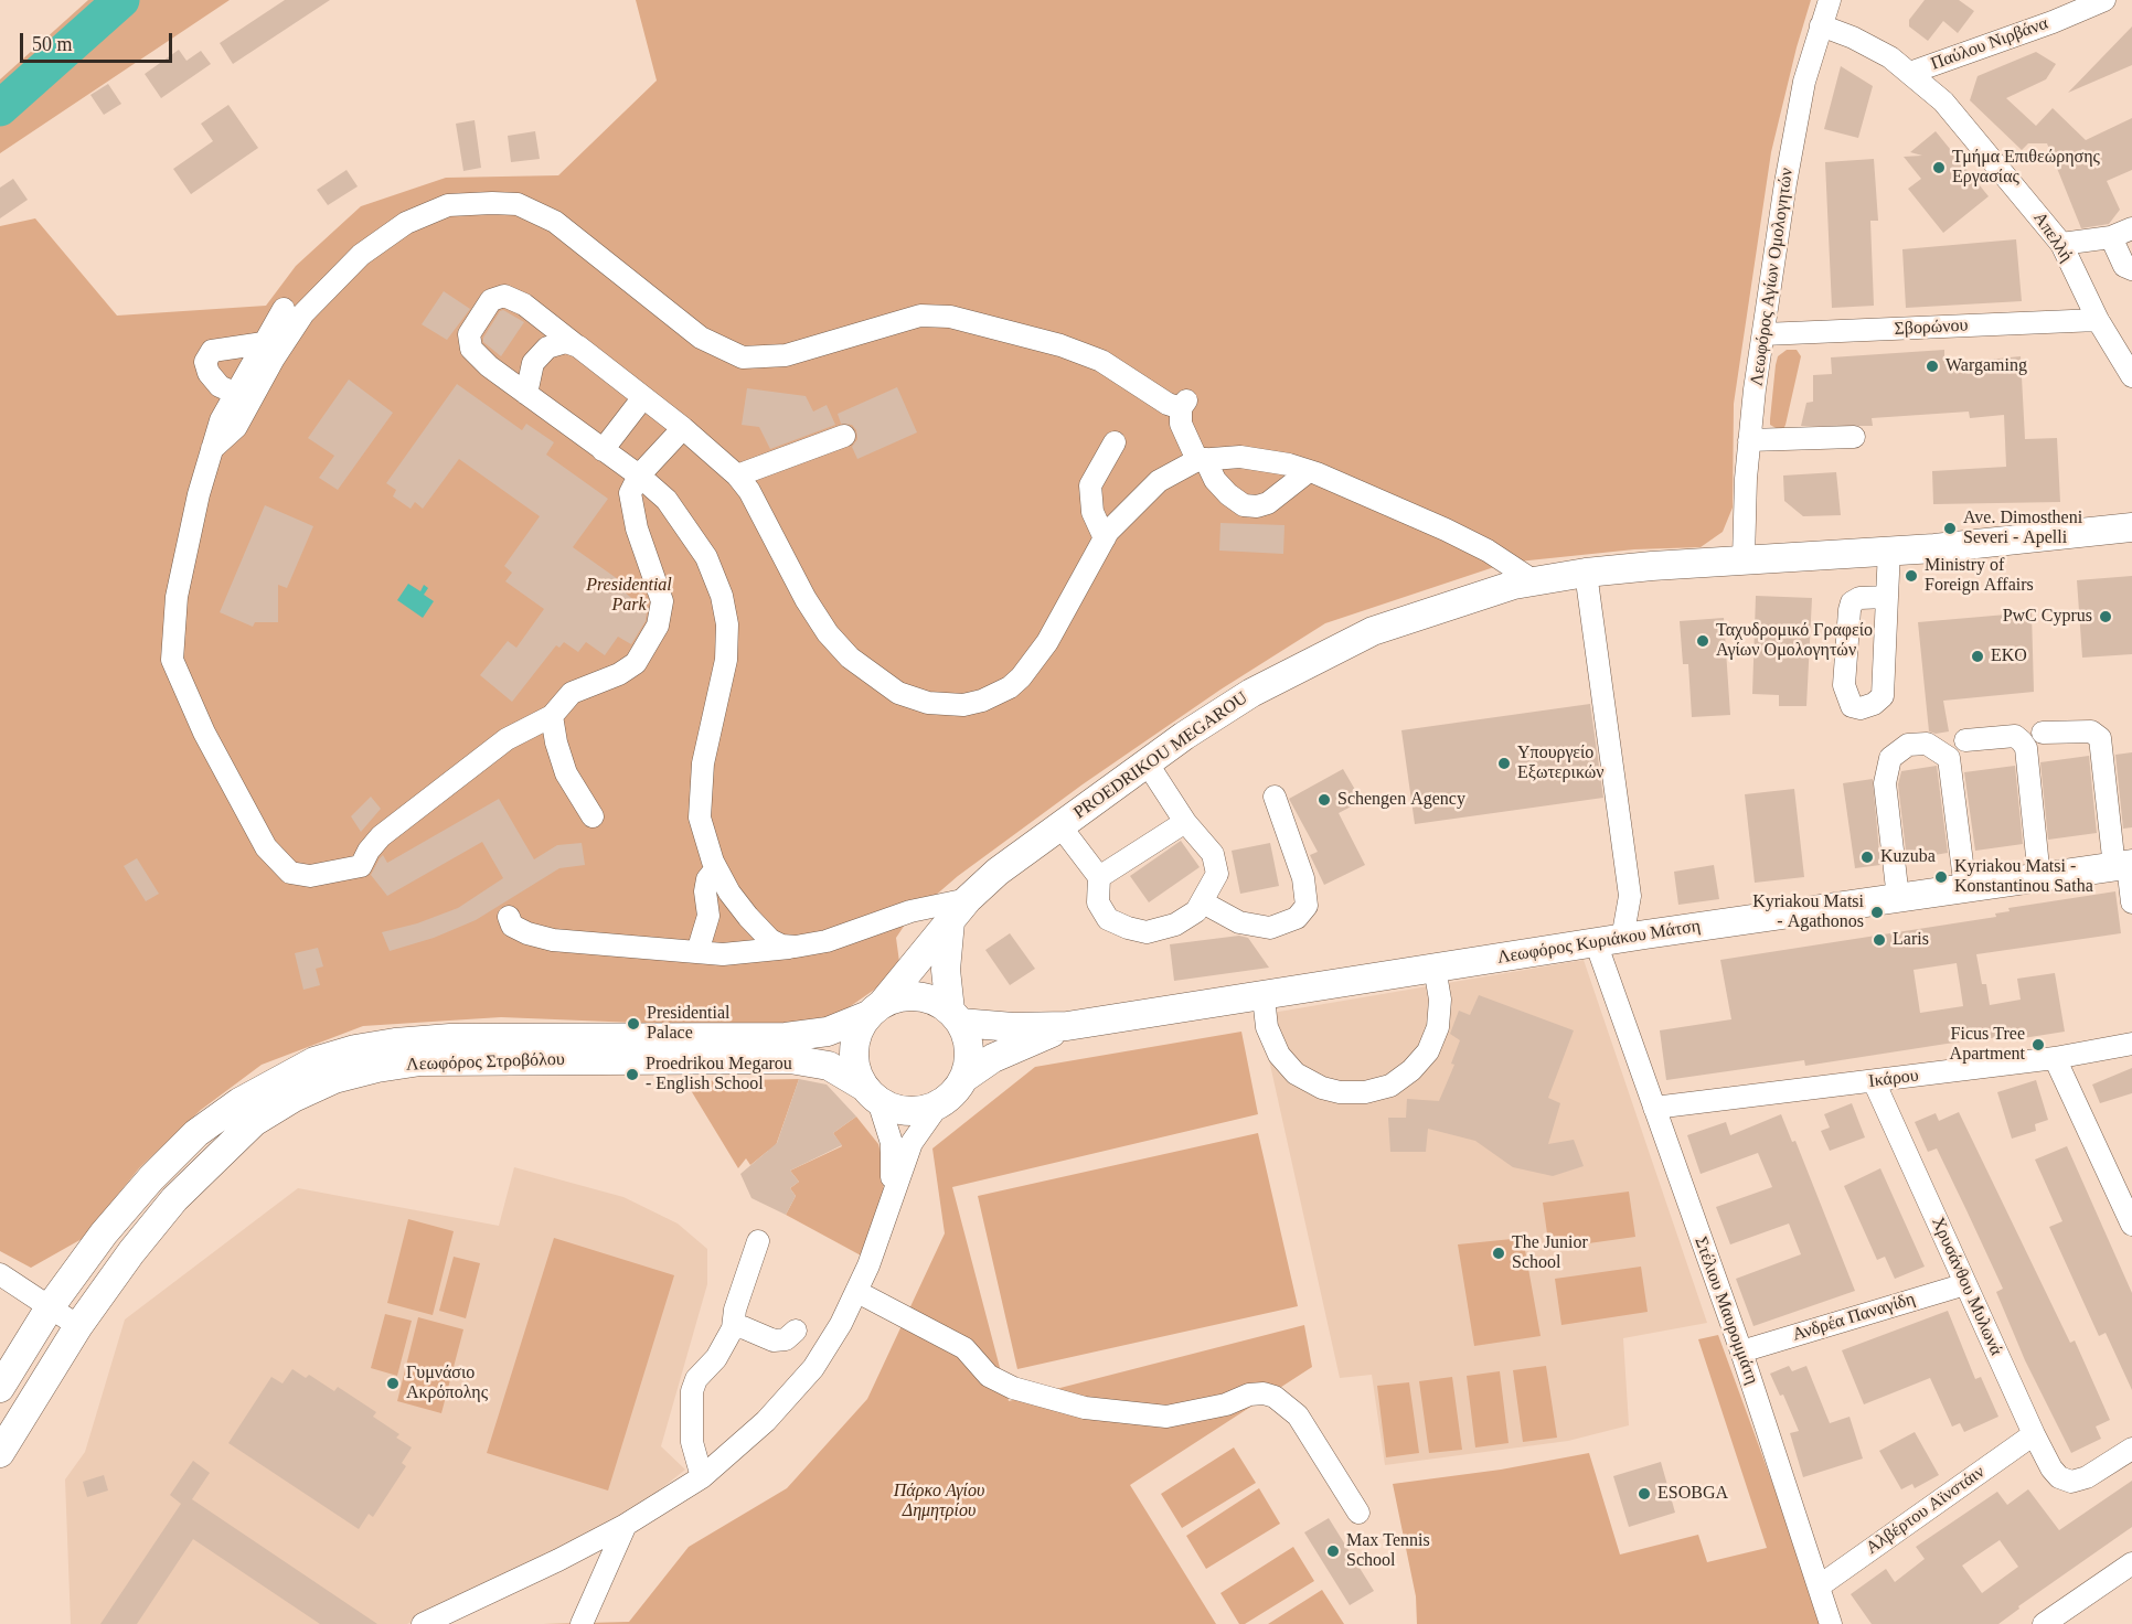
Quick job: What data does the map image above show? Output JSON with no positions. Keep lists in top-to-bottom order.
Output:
{
  "streets": {
    "main road": ["PROEDRIKOU MEGAROU", "Λεωφόρος Κυριάκου Μάτση", "Λεωφόρος Στροβόλου"],
    "street": [
      "Παύλου Νιρβάνα",
      "Απελλή",
      "Λεωφόρος Αγίων Ομολογητών",
      "Σβορώνου",
      "Ικάρου",
      "Χρυσάνθου Μυλωνά",
      "Στέλιου Μαυρομμάτη",
      "Ανδρέα Παναγίδη",
      "Αλβέρτου Αϊνστάιν"
    ]
  },
  "crossings": [
    ["Παύλου Νιρβάνα", "Απελλή"],
    ["Απελλή", "Λεωφόρος Αγίων Ομολογητών"],
    ["Απελλή", "Σβορώνου"],
    ["Λεωφόρος Αγίων Ομολογητών", "Σβορώνου"],
    ["Λεωφόρος Αγίων Ομολογητών", "PROEDRIKOU MEGAROU"],
    ["PROEDRIKOU MEGAROU", "Λεωφόρος Κυριάκου Μάτση"],
    ["PROEDRIKOU MEGAROU", "Λεωφόρος Στροβόλου"],
    ["Λεωφόρος Κυριάκου Μάτση", "Λεωφόρος Στροβόλου"],
    ["Λεωφόρος Κυριάκου Μάτση", "Στέλιου Μαυρομμάτη"],
    ["Ικάρου", "Χρυσάνθου Μυλωνά"],
    ["Ικάρου", "Στέλιου Μαυρομμάτη"],
    ["Χρυσάνθου Μυλωνά", "Ανδρέα Παναγίδη"],
    ["Χρυσάνθου Μυλωνά", "Αλβέρτου Αϊνστάιν"],
    ["Στέλιου Μαυρομμάτη", "Ανδρέα Παναγίδη"],
    ["Στέλιου Μαυρομμάτη", "Αλβέρτου Αϊνστάιν"]
  ],
  "parks": ["Presidential Park", "Πάρκο Αγίου Δημητρίου"],
  "places": [
    "Τμήμα Επιθεώρησης Εργασίας",
    "Wargaming",
    "Ave. Dimostheni Severi - Apelli",
    "Ministry of Foreign Affairs",
    "PwC Cyprus",
    "Ταχυδρομικό Γραφείο Αγίων Ομολογητών",
    "EKO",
    "Υπουργείο Εξωτερικών",
    "Schengen Agency",
    "Kuzuba",
    "Kyriakou Matsi - Konstantinou Satha",
    "Kyriakou Matsi - Agathonos",
    "Laris",
    "Presidential Palace",
    "Ficus Tree Apartment",
    "Proedrikou Megarou - English School",
    "The Junior School",
    "Γυμνάσιο Ακρόπολης",
    "ESOBGA",
    "Max Tennis School"
  ],
  "scale_bar": "50 m"
}
